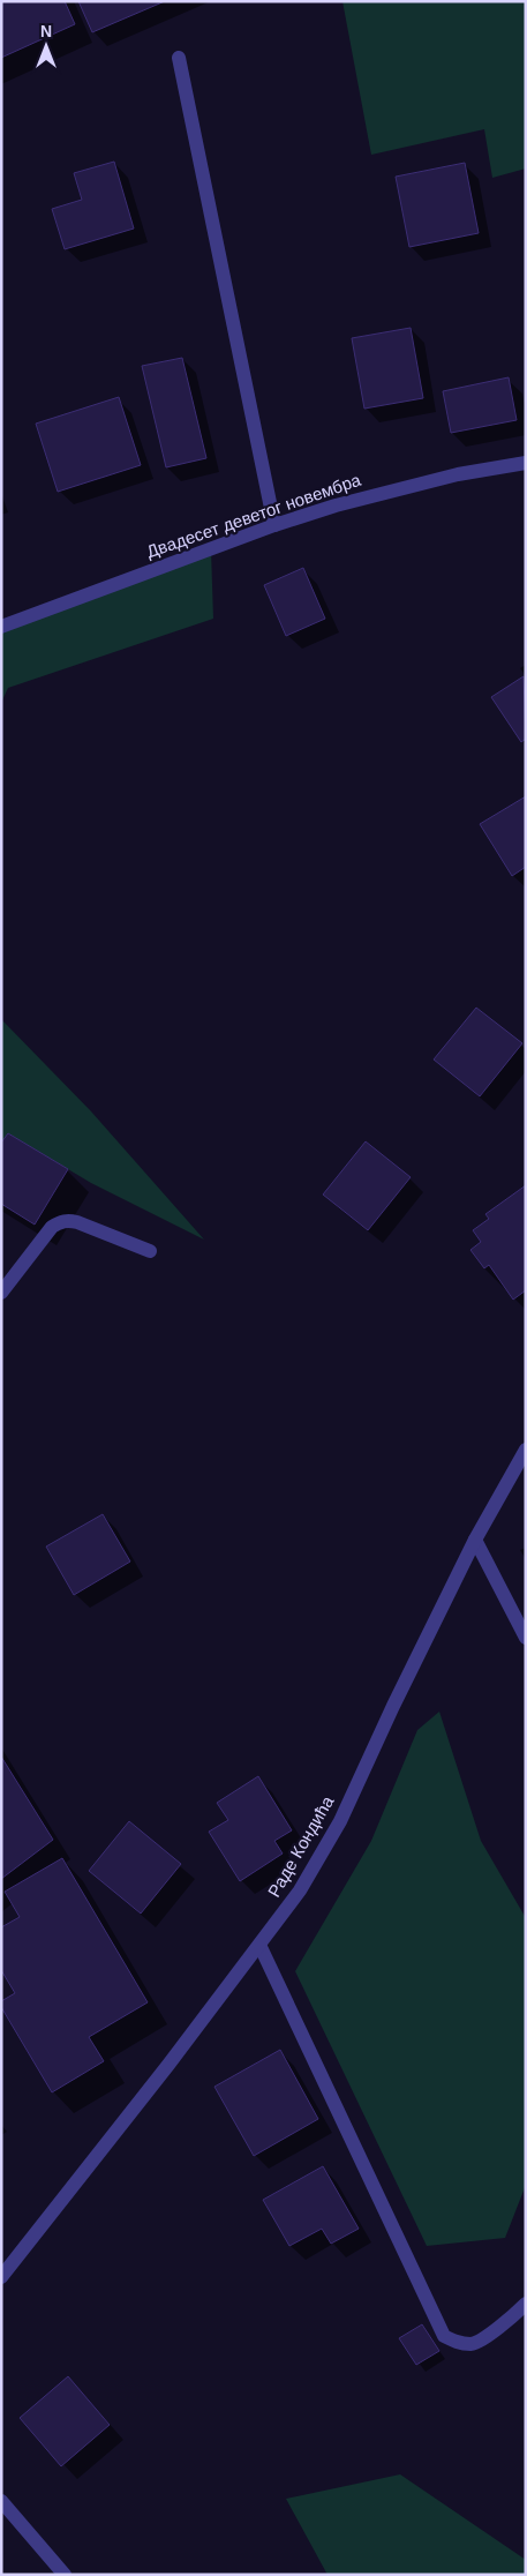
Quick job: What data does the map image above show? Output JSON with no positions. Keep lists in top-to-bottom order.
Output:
{
  "streets": {
    "street": ["Двадесет деветог новембра", "Раде Кондића"]
  },
  "north": "top"
}
